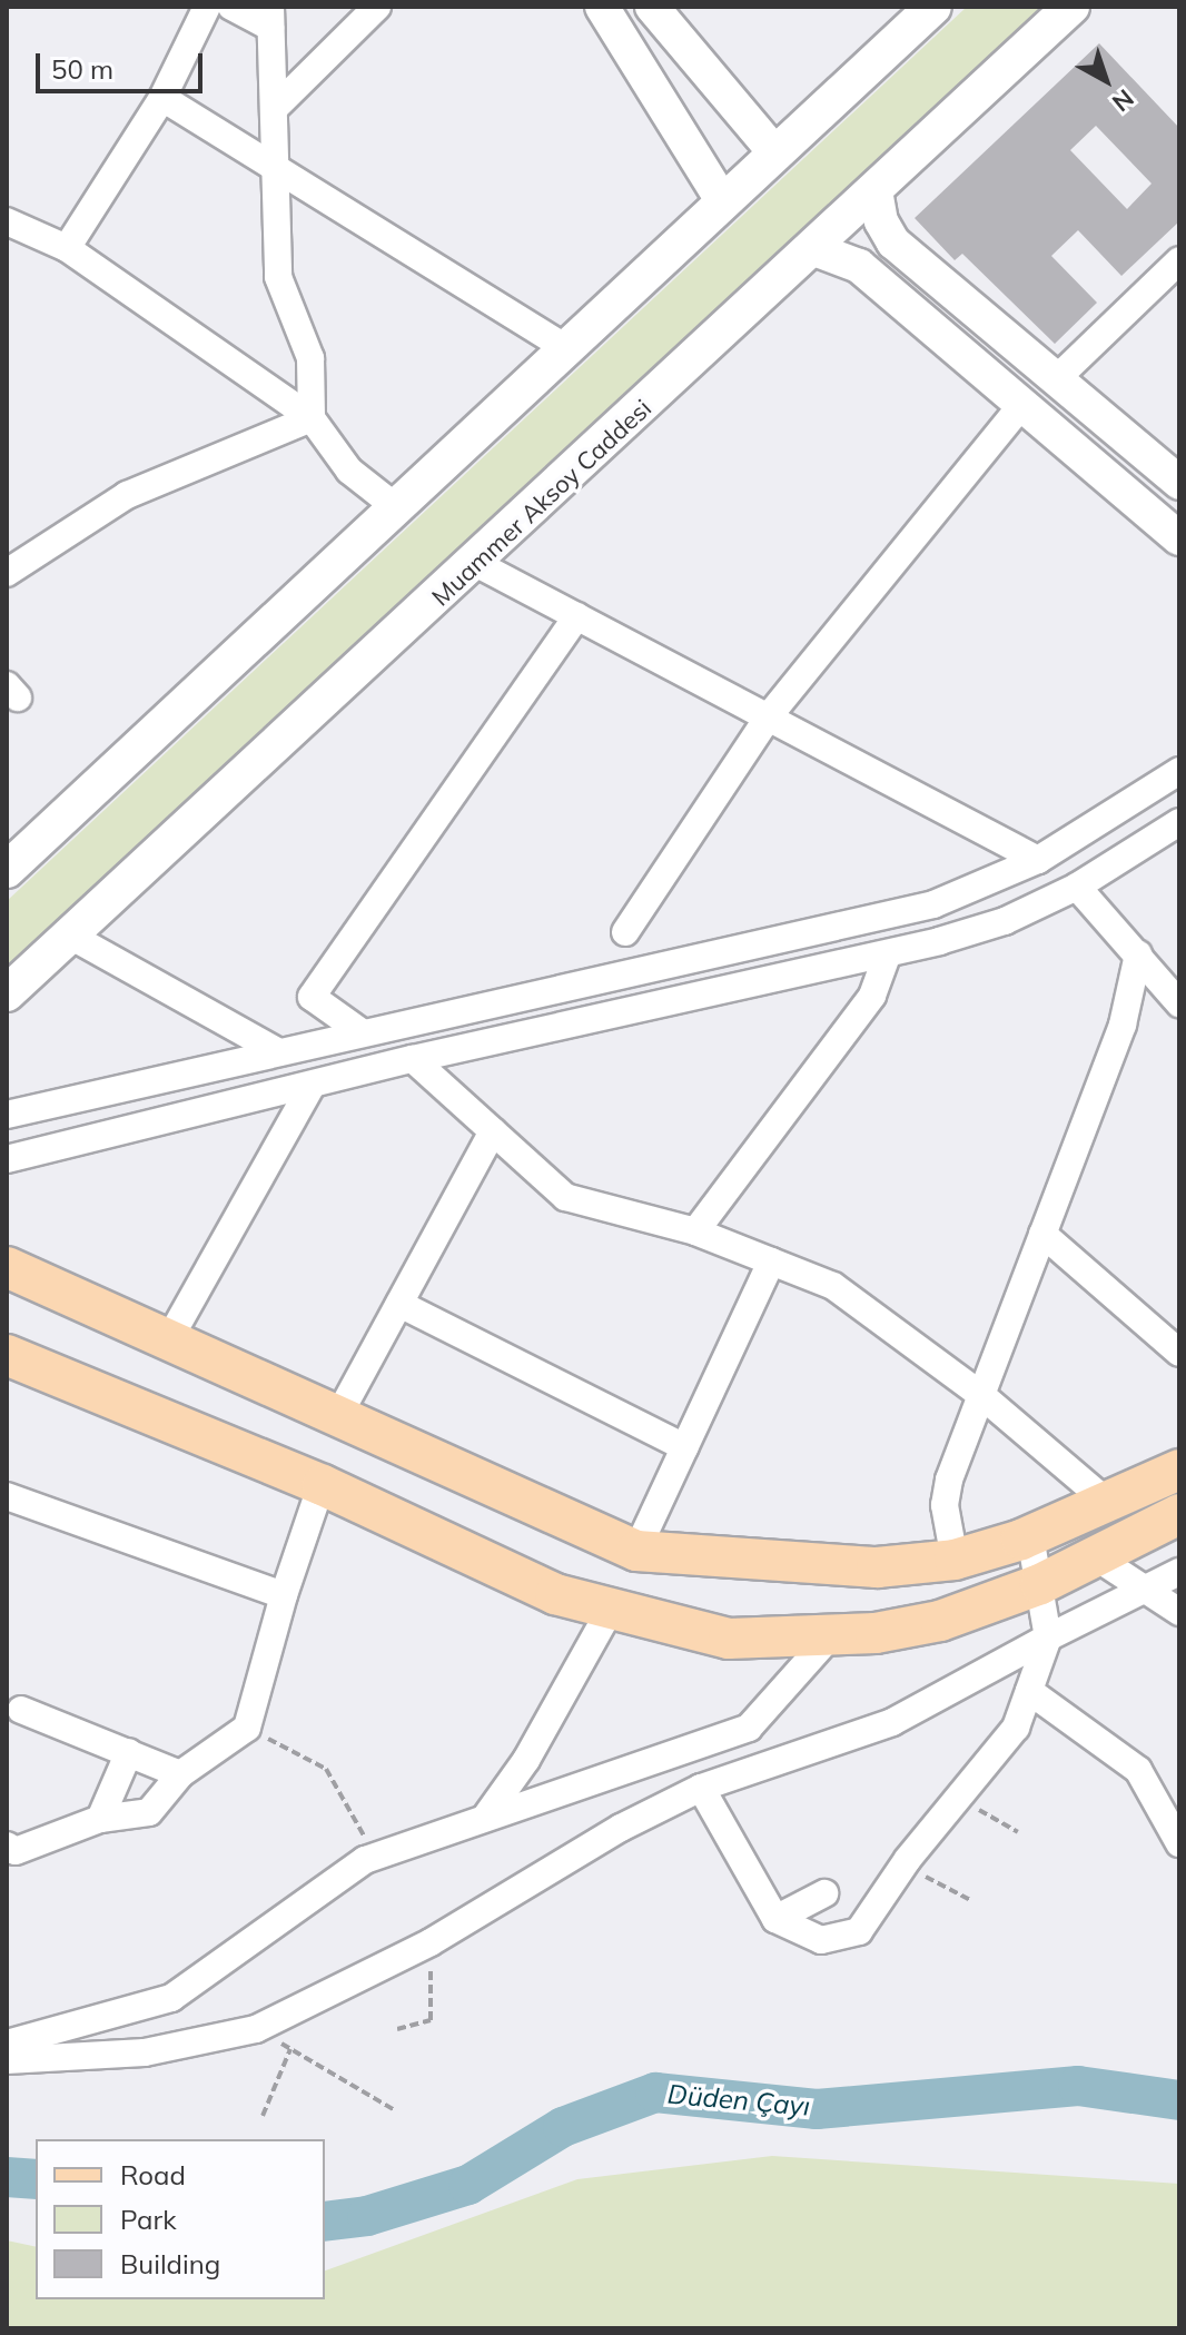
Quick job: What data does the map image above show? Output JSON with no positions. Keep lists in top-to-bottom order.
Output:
{
  "streets": {
    "main road": ["Muammer Aksoy Caddesi"]
  },
  "water": ["Düden Çayı"],
  "legend": ["Road", "Park", "Building"],
  "scale_bar": "50 m",
  "north": "bottom right"
}
